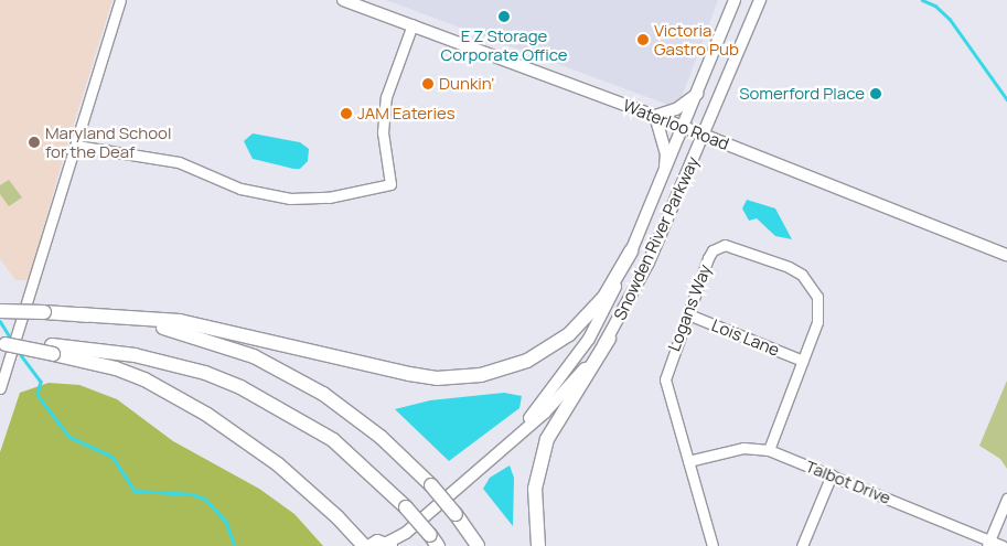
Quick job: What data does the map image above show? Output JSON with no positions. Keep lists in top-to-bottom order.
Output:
{
  "streets": {
    "main road": ["Waterloo Road", "Snowden River Parkway"],
    "street": ["Logans Way", "Lois Lane", "Talbot Drive"]
  },
  "crossings": [
    ["Waterloo Road", "Snowden River Parkway"],
    ["Logans Way", "Lois Lane"],
    ["Logans Way", "Talbot Drive"]
  ],
  "places": [
    "E Z Storage Corporate Office",
    "Victoria Gastro Pub",
    "Dunkin'",
    "Somerford Place",
    "JAM Eateries",
    "Maryland School for the Deaf"
  ]
}
